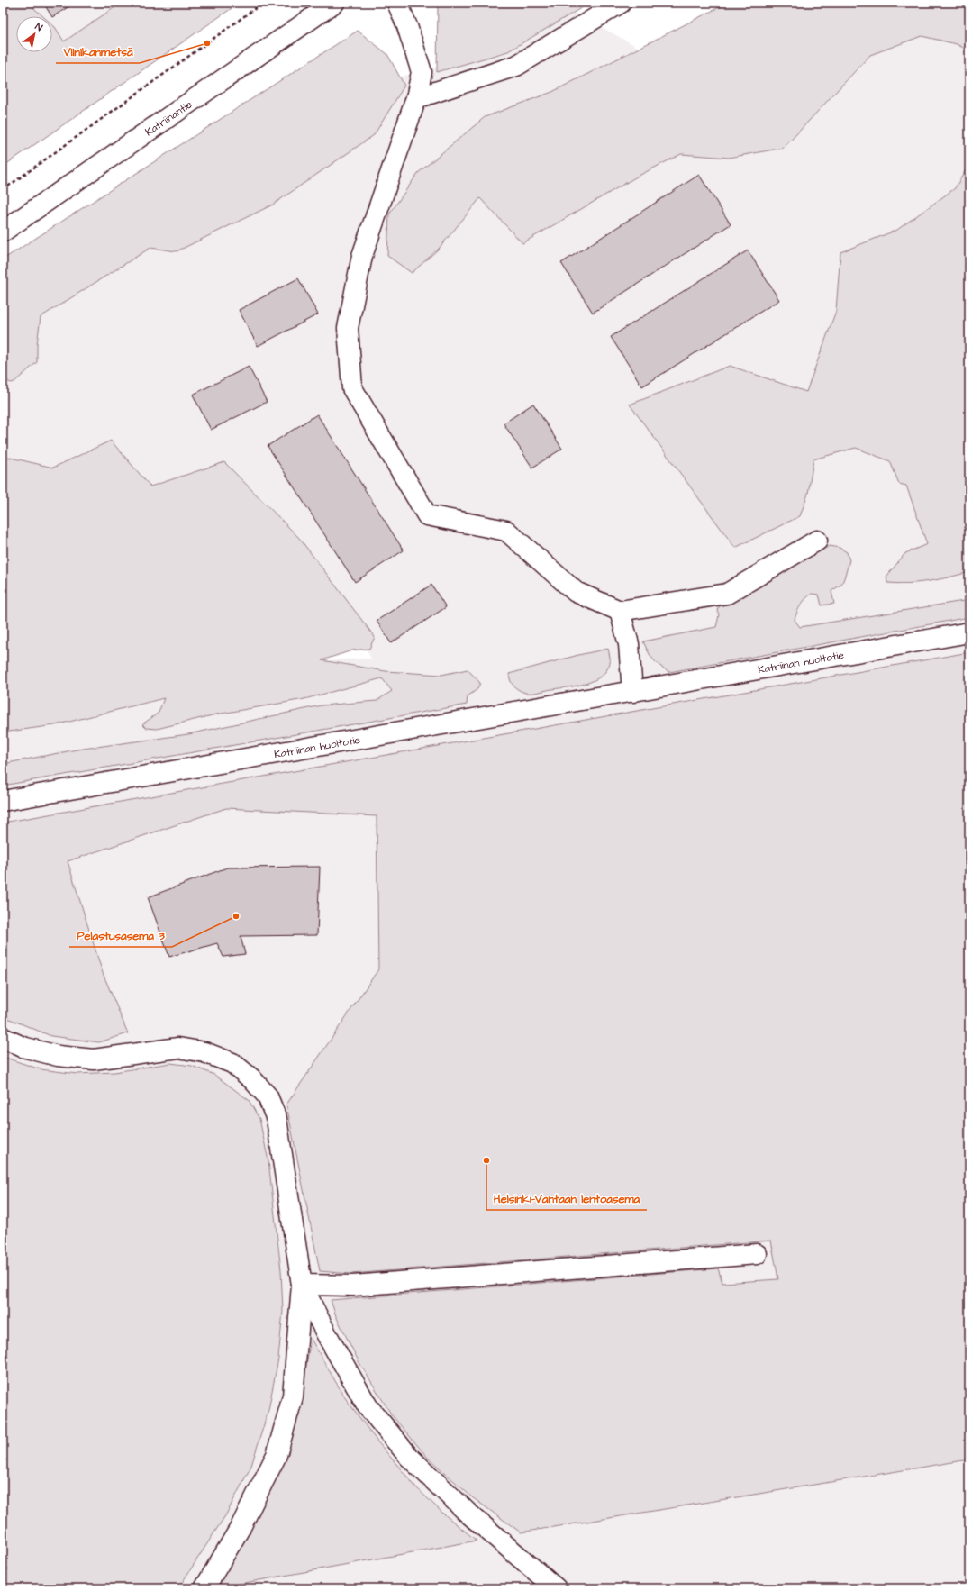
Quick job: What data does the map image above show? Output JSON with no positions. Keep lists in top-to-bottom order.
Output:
{
  "streets": {
    "main road": ["Katriinantie", "Katriinan huoltotie"]
  },
  "places": ["Viinikanmetsä", "Pelastusasema 3", "Helsinki-Vantaan lentoasema"],
  "north": "top right"
}
